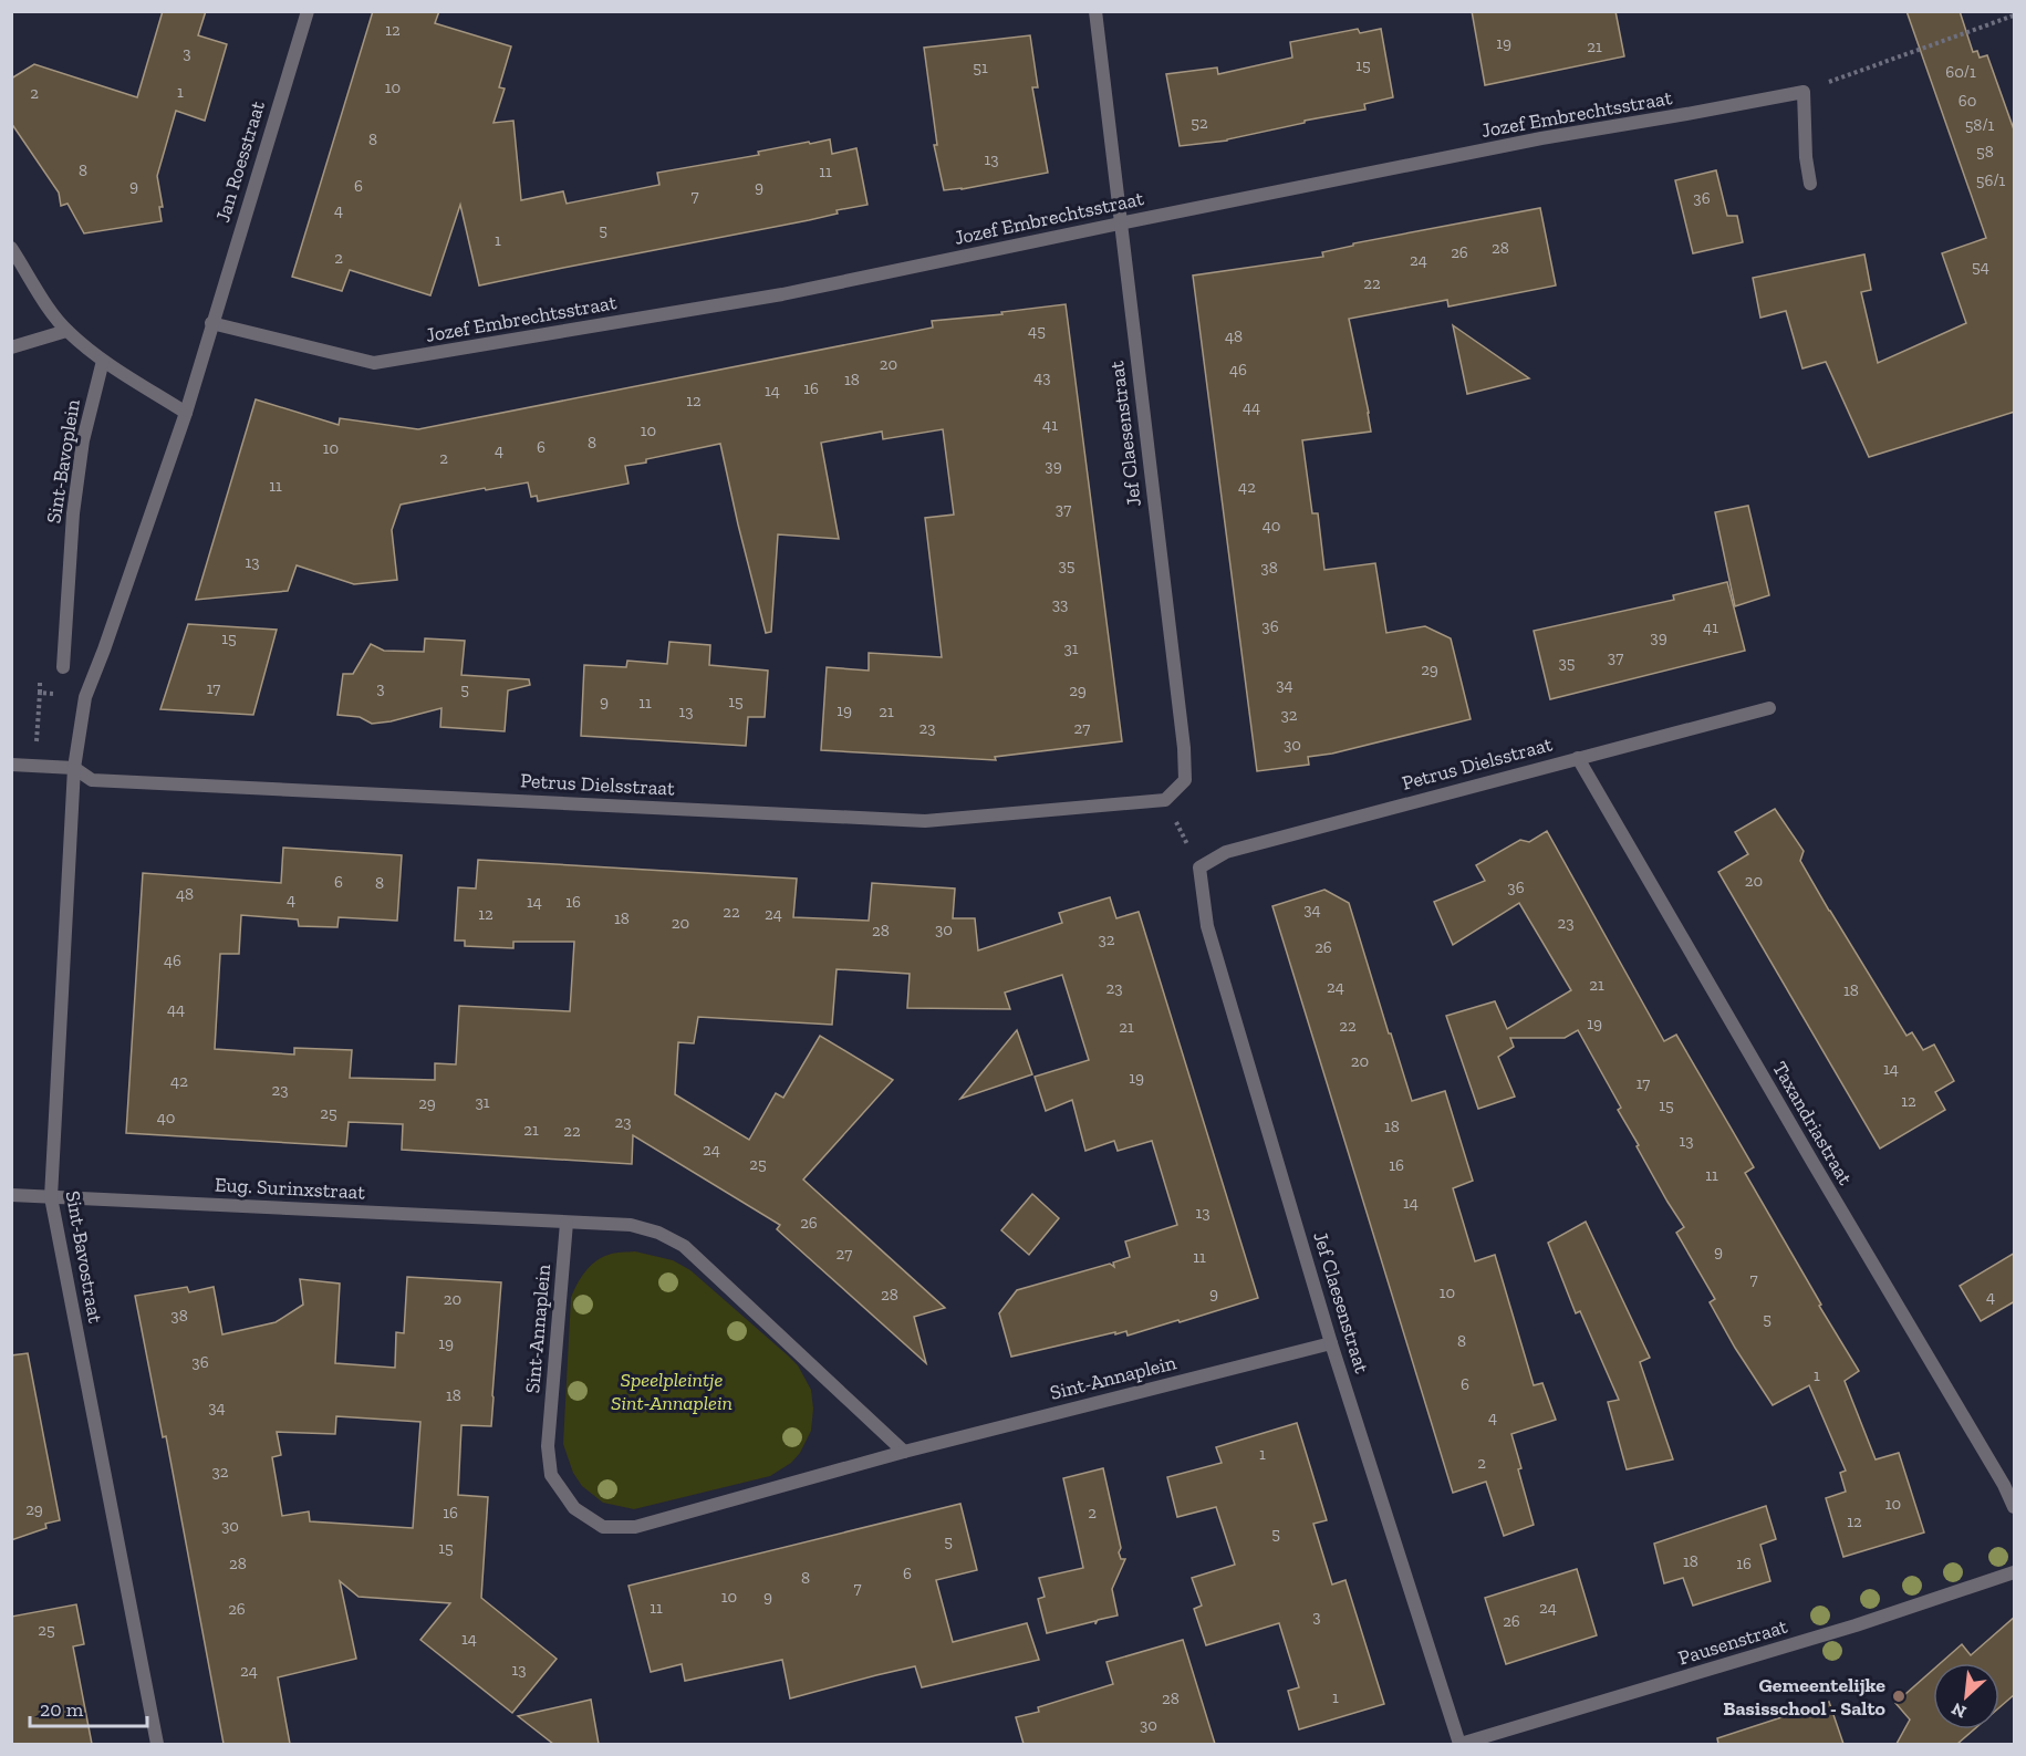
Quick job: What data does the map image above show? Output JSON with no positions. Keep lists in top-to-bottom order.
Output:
{
  "streets": {
    "street": [
      "Jozef Embrechtsstraat",
      "Jan Roesstraat",
      "Jef Claesenstraat",
      "Sint-Bavoplein",
      "Petrus Dielsstraat",
      "Taxandriastraat",
      "Eug. Surinxstraat",
      "Sint-Bavostraat",
      "Sint-Annaplein",
      "Pausenstraat"
    ]
  },
  "crossings": [
    ["Jozef Embrechtsstraat", "Jan Roesstraat"],
    ["Jozef Embrechtsstraat", "Jef Claesenstraat"],
    ["Jef Claesenstraat", "Petrus Dielsstraat"],
    ["Jef Claesenstraat", "Sint-Annaplein"],
    ["Jef Claesenstraat", "Pausenstraat"],
    ["Petrus Dielsstraat", "Taxandriastraat"],
    ["Petrus Dielsstraat", "Sint-Bavostraat"],
    ["Eug. Surinxstraat", "Sint-Bavostraat"],
    ["Eug. Surinxstraat", "Sint-Annaplein"]
  ],
  "parks": ["Speelpleintje Sint-Annaplein"],
  "places": ["Gemeentelijke Basisschool - Salto"],
  "house_numbers": [
    "12",
    "19",
    "21",
    "3",
    "15",
    "51",
    "60/1",
    "10",
    "1",
    "2",
    "60",
    "52",
    "58/1",
    "8",
    "58",
    "13",
    "8",
    "11",
    "56/1",
    "9",
    "6",
    "9",
    "7",
    "36",
    "4",
    "5",
    "1",
    "28",
    "26",
    "2",
    "24",
    "54",
    "22",
    "45",
    "48",
    "20",
    "46",
    "43",
    "18",
    "16",
    "14",
    "12",
    "44",
    "41",
    "10",
    "8",
    "6",
    "10",
    "4",
    "2",
    "39",
    "11",
    "42",
    "37",
    "40",
    "13",
    "35",
    "38",
    "33",
    "36",
    "41",
    "39",
    "15",
    "31",
    "37",
    "35",
    "29",
    "34",
    "17",
    "3",
    "5",
    "29",
    "9",
    "15",
    "11",
    "19",
    "13",
    "21",
    "32",
    "23",
    "27",
    "30",
    "20",
    "6",
    "8",
    "36",
    "48",
    "4",
    "14",
    "16",
    "34",
    "22",
    "12",
    "24",
    "18",
    "20",
    "23",
    "30",
    "28",
    "32",
    "26",
    "46",
    "21",
    "24",
    "23",
    "18",
    "44",
    "19",
    "22",
    "21",
    "20",
    "14",
    "19",
    "42",
    "17",
    "23",
    "12",
    "31",
    "29",
    "15",
    "25",
    "40",
    "23",
    "18",
    "21",
    "22",
    "13",
    "24",
    "25",
    "16",
    "11",
    "14",
    "13",
    "26",
    "9",
    "27",
    "11",
    "7",
    "10",
    "9",
    "28",
    "4",
    "20",
    "38",
    "5",
    "8",
    "19",
    "36",
    "1",
    "6",
    "18",
    "34",
    "4",
    "1",
    "2",
    "32",
    "10",
    "29",
    "16",
    "2",
    "12",
    "30",
    "5",
    "5",
    "15",
    "18",
    "28",
    "16",
    "6",
    "8",
    "7",
    "10",
    "9",
    "11",
    "24",
    "26",
    "3",
    "26",
    "25",
    "14",
    "13",
    "24",
    "1",
    "28",
    "30"
  ],
  "scale_bar": "20 m",
  "north": "bottom left"
}
